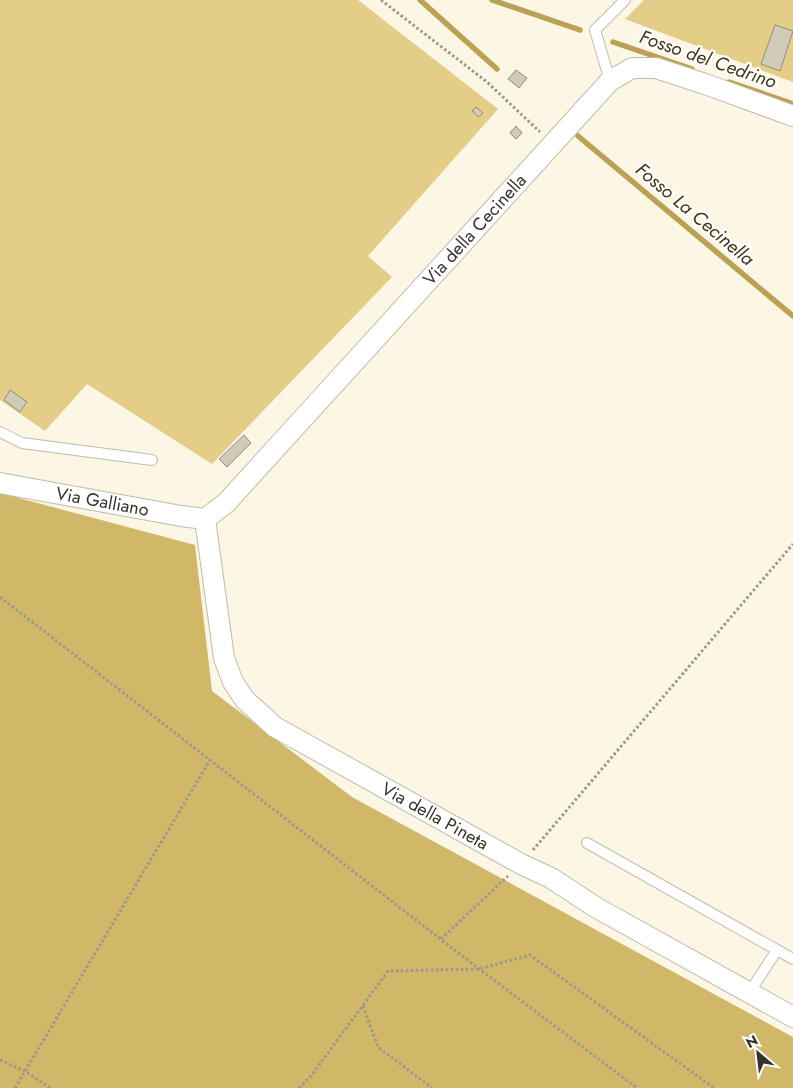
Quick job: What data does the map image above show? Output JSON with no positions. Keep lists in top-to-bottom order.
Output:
{
  "streets": {
    "street": ["Via della Cecinella", "Via Galliano", "Via della Pineta"]
  },
  "crossings": [
    ["Via della Cecinella", "Via Galliano"],
    ["Via della Cecinella", "Via della Pineta"],
    ["Via Galliano", "Via della Pineta"]
  ],
  "water": ["Fosso del Cedrino", "Fosso La Cecinella"],
  "north": "top left"
}
